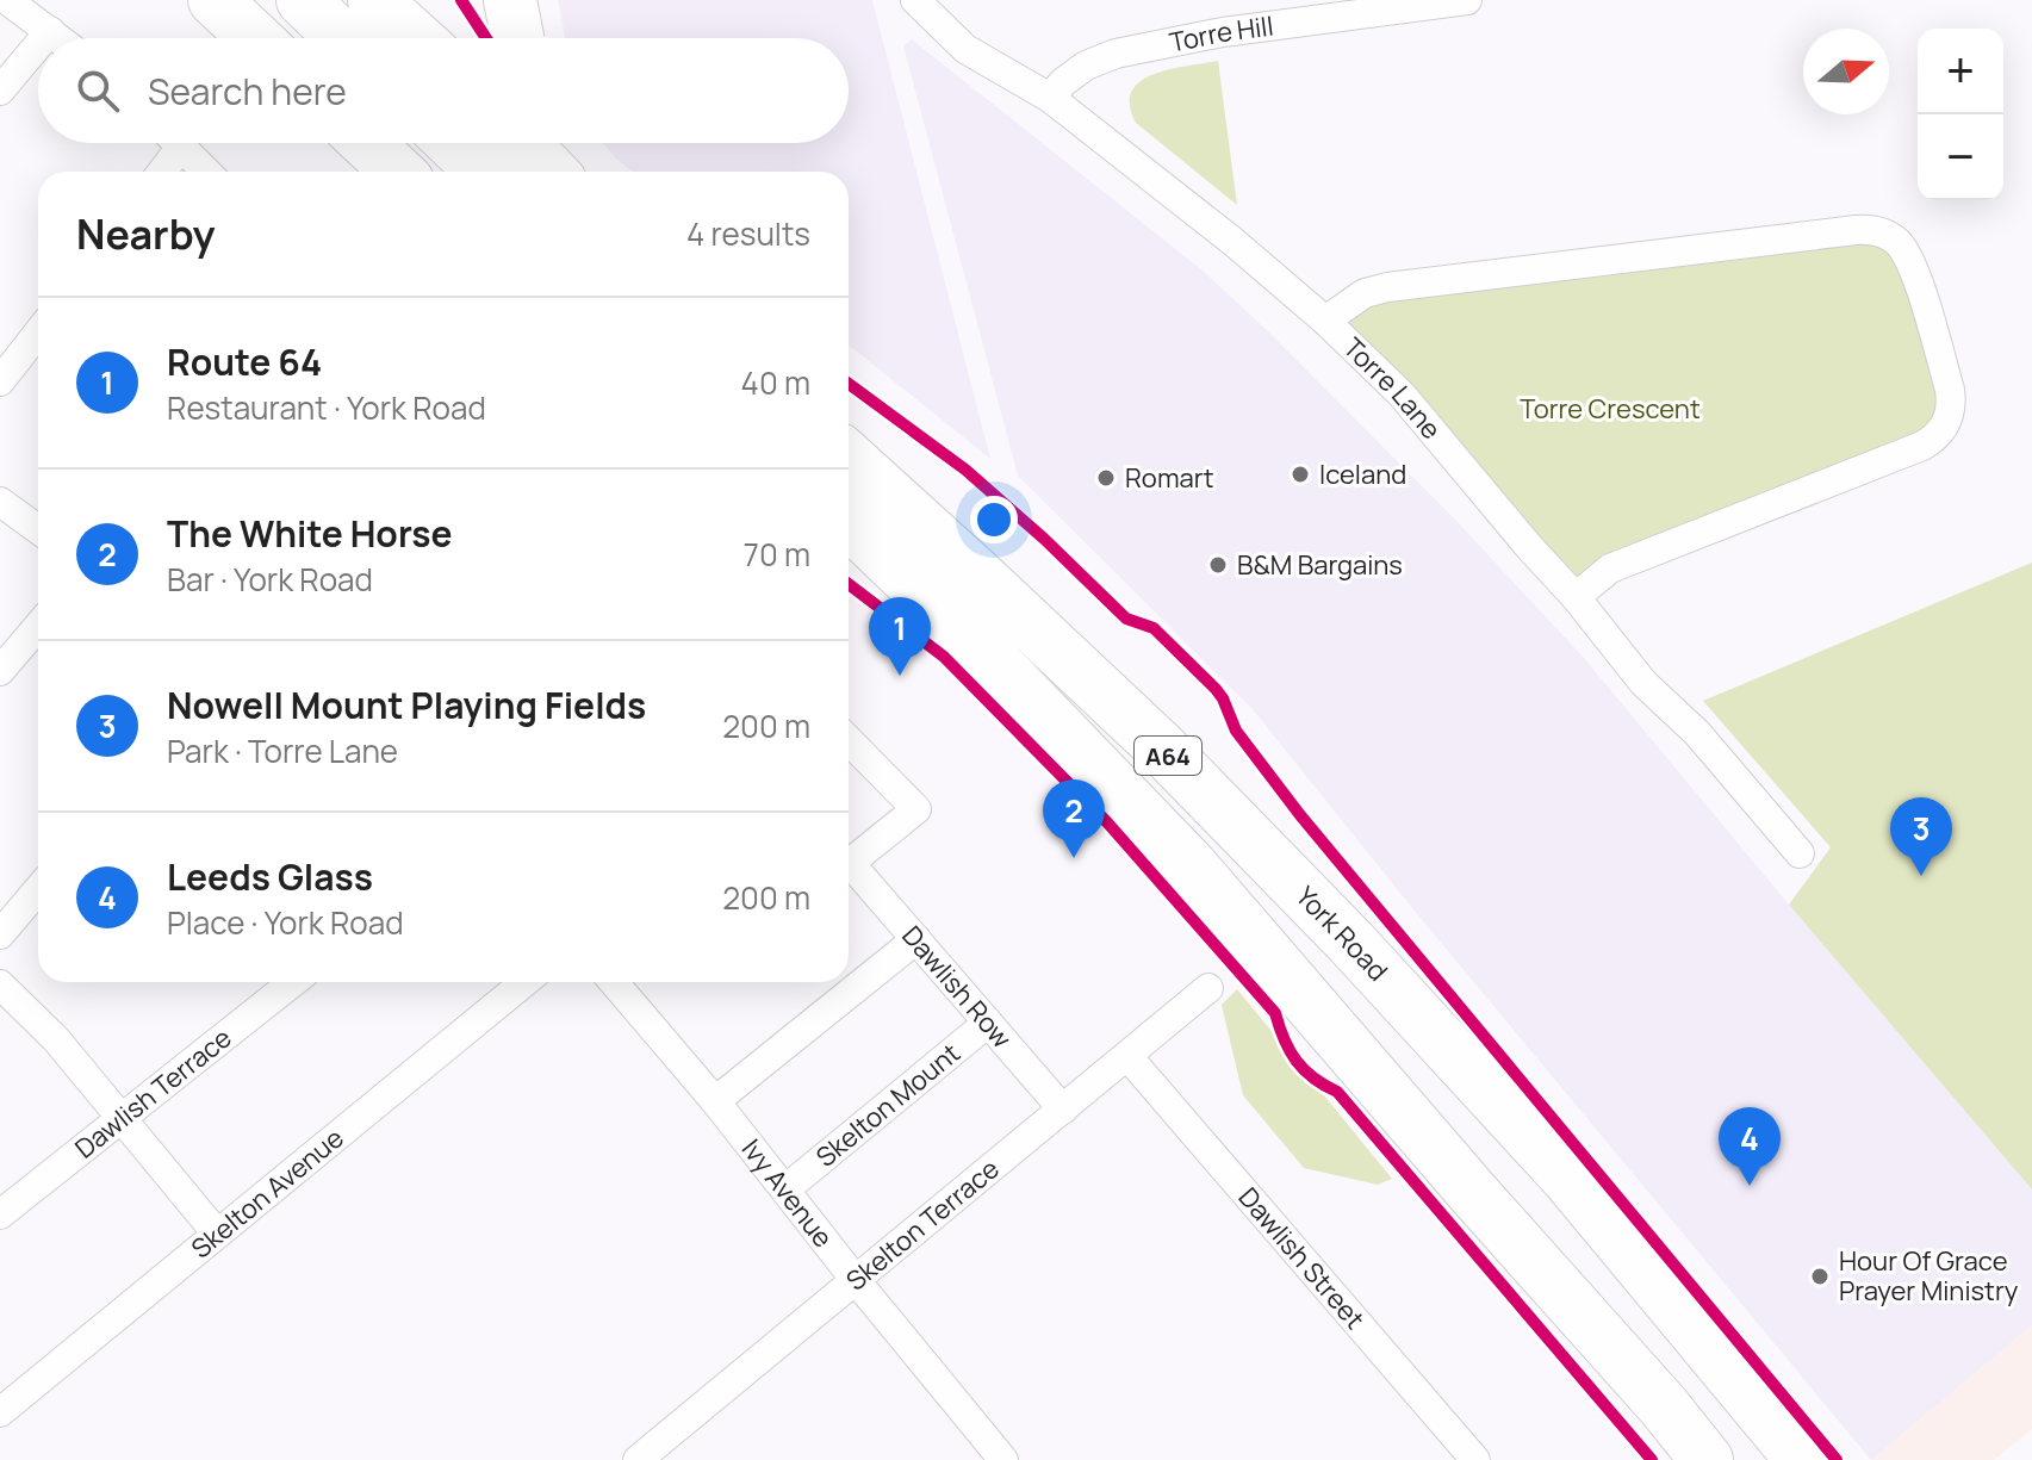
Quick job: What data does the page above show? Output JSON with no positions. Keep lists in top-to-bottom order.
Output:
{
  "streets": {
    "highway": ["A64", "York Road"],
    "street": [
      "Torre Hill",
      "Torre Lane",
      "Dawlish Row",
      "Dawlish Terrace",
      "Skelton Mount",
      "Skelton Avenue",
      "Ivy Avenue",
      "Skelton Terrace",
      "Dawlish Street"
    ]
  },
  "crossings": [
    ["Torre Hill", "Torre Lane"],
    ["Dawlish Row", "Skelton Mount"],
    ["Dawlish Row", "Skelton Terrace"],
    ["Skelton Mount", "Ivy Avenue"],
    ["Ivy Avenue", "Skelton Terrace"],
    ["Skelton Terrace", "Dawlish Street"]
  ],
  "parks": ["Torre Crescent"],
  "places": [
    "Iceland",
    "Romart",
    "B&M Bargains",
    "Hour Of Grace Prayer Ministry"
  ],
  "north": "right",
  "page": {
    "map_buttons": ["+", "−"],
    "search": "Search here",
    "heading": ["Nearby", "4 results"],
    "list": [
      {
        "mark": "1",
        "name": "Route 64",
        "note": "Restaurant · York Road",
        "value": "40 m"
      },
      {
        "mark": "2",
        "name": "The White Horse",
        "note": "Bar · York Road",
        "value": "70 m"
      },
      {
        "mark": "3",
        "name": "Nowell Mount Playing Fields",
        "note": "Park · Torre Lane",
        "value": "200 m"
      },
      {
        "mark": "4",
        "name": "Leeds Glass",
        "note": "Place · York Road",
        "value": "200 m"
      }
    ],
    "pins": [
      "1",
      "2",
      "3",
      "4"
    ]
  }
}
